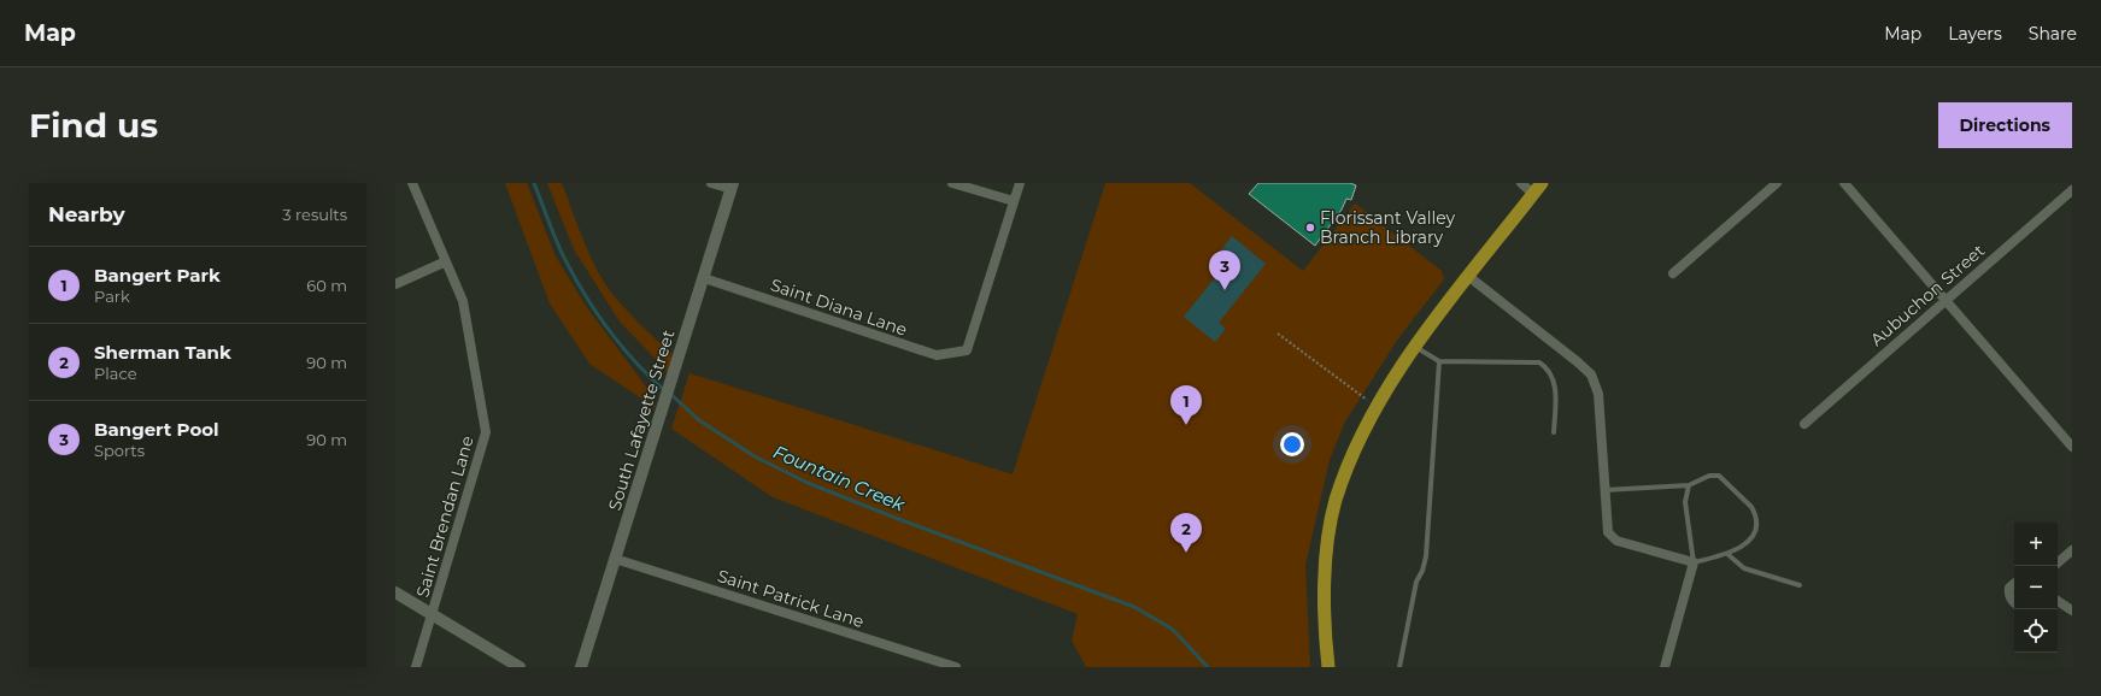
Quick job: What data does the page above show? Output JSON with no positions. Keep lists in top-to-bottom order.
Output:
{
  "streets": {
    "street": [
      "Aubuchon Street",
      "Saint Diana Lane",
      "South Lafayette Street",
      "Saint Brendan Lane",
      "Saint Patrick Lane"
    ]
  },
  "crossings": [
    ["Saint Diana Lane", "South Lafayette Street"],
    ["South Lafayette Street", "Saint Patrick Lane"]
  ],
  "water": ["Fountain Creek"],
  "places": ["Florissant Valley Branch Library"],
  "page": {
    "header": "Map",
    "nav": ["Map", "Layers", "Share"],
    "buttons": "Directions",
    "title": "Find us",
    "heading": ["Nearby", "3 results"],
    "list": [
      {
        "mark": "1",
        "name": "Bangert Park",
        "note": "Park",
        "value": "60 m"
      },
      {
        "mark": "2",
        "name": "Sherman Tank",
        "note": "Place",
        "value": "90 m"
      },
      {
        "mark": "3",
        "name": "Bangert Pool",
        "note": "Sports",
        "value": "90 m"
      }
    ],
    "pins": ["3", "1", "2"],
    "map_buttons": ["+", "−"]
  }
}
